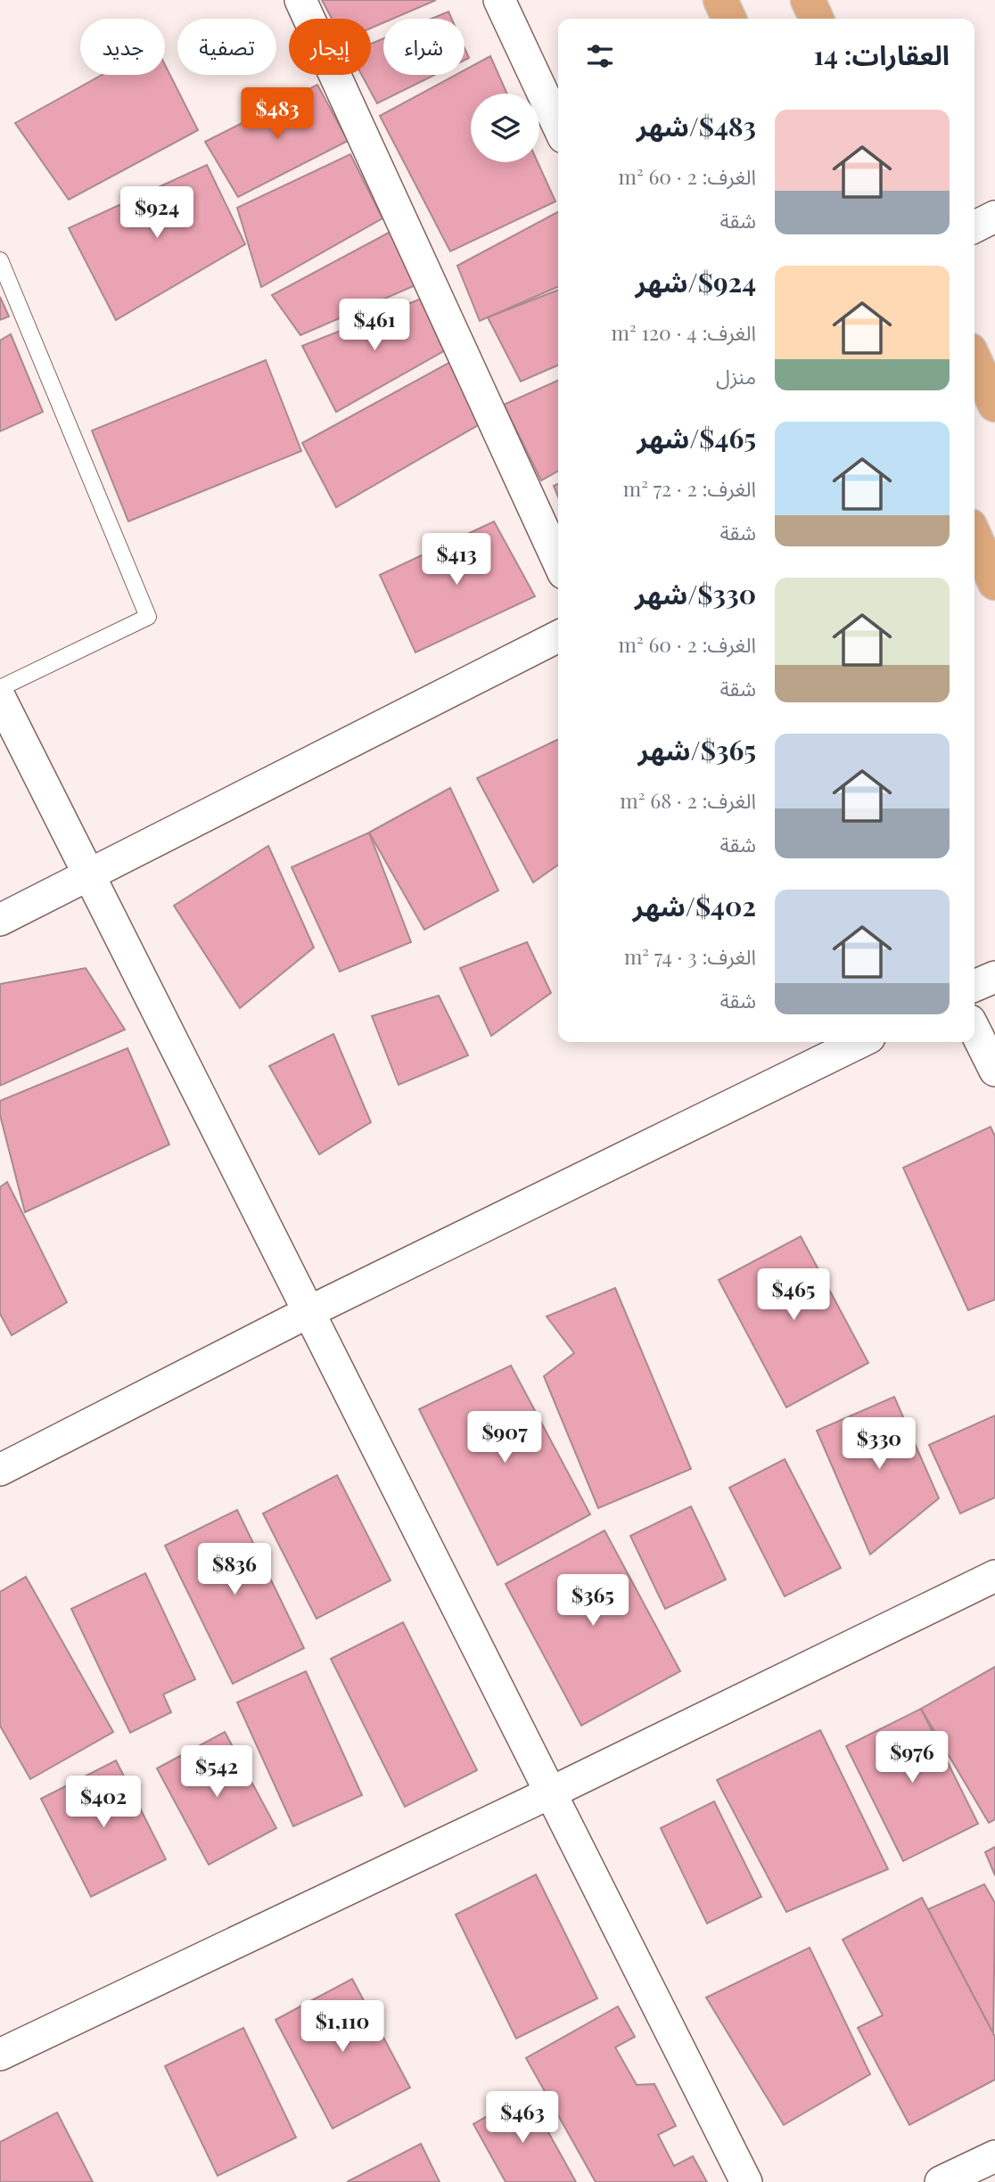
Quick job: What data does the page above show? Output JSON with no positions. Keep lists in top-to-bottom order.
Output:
{
  "page": {
    "chip": [
      "شراء",
      "إيجار",
      "تصفية",
      "جديد"
    ],
    "heading": "العقارات: 14",
    "price": [
      "$483",
      "$924",
      "$461",
      "$413",
      "$465",
      "$907",
      "$330",
      "$836",
      "$365",
      "$976",
      "$542",
      "$402",
      "$1,110",
      "$463"
    ],
    "list": [
      {
        "name": "$483/شهر",
        "note": "الغرف: 2 · 60 m² · شقة"
      },
      {
        "name": "$924/شهر",
        "note": "الغرف: 4 · 120 m² · منزل"
      },
      {
        "name": "$465/شهر",
        "note": "الغرف: 2 · 72 m² · شقة"
      },
      {
        "name": "$330/شهر",
        "note": "الغرف: 2 · 60 m² · شقة"
      },
      {
        "name": "$365/شهر",
        "note": "الغرف: 2 · 68 m² · شقة"
      },
      {
        "name": "$402/شهر",
        "note": "الغرف: 3 · 74 m² · شقة"
      }
    ]
  }
}
